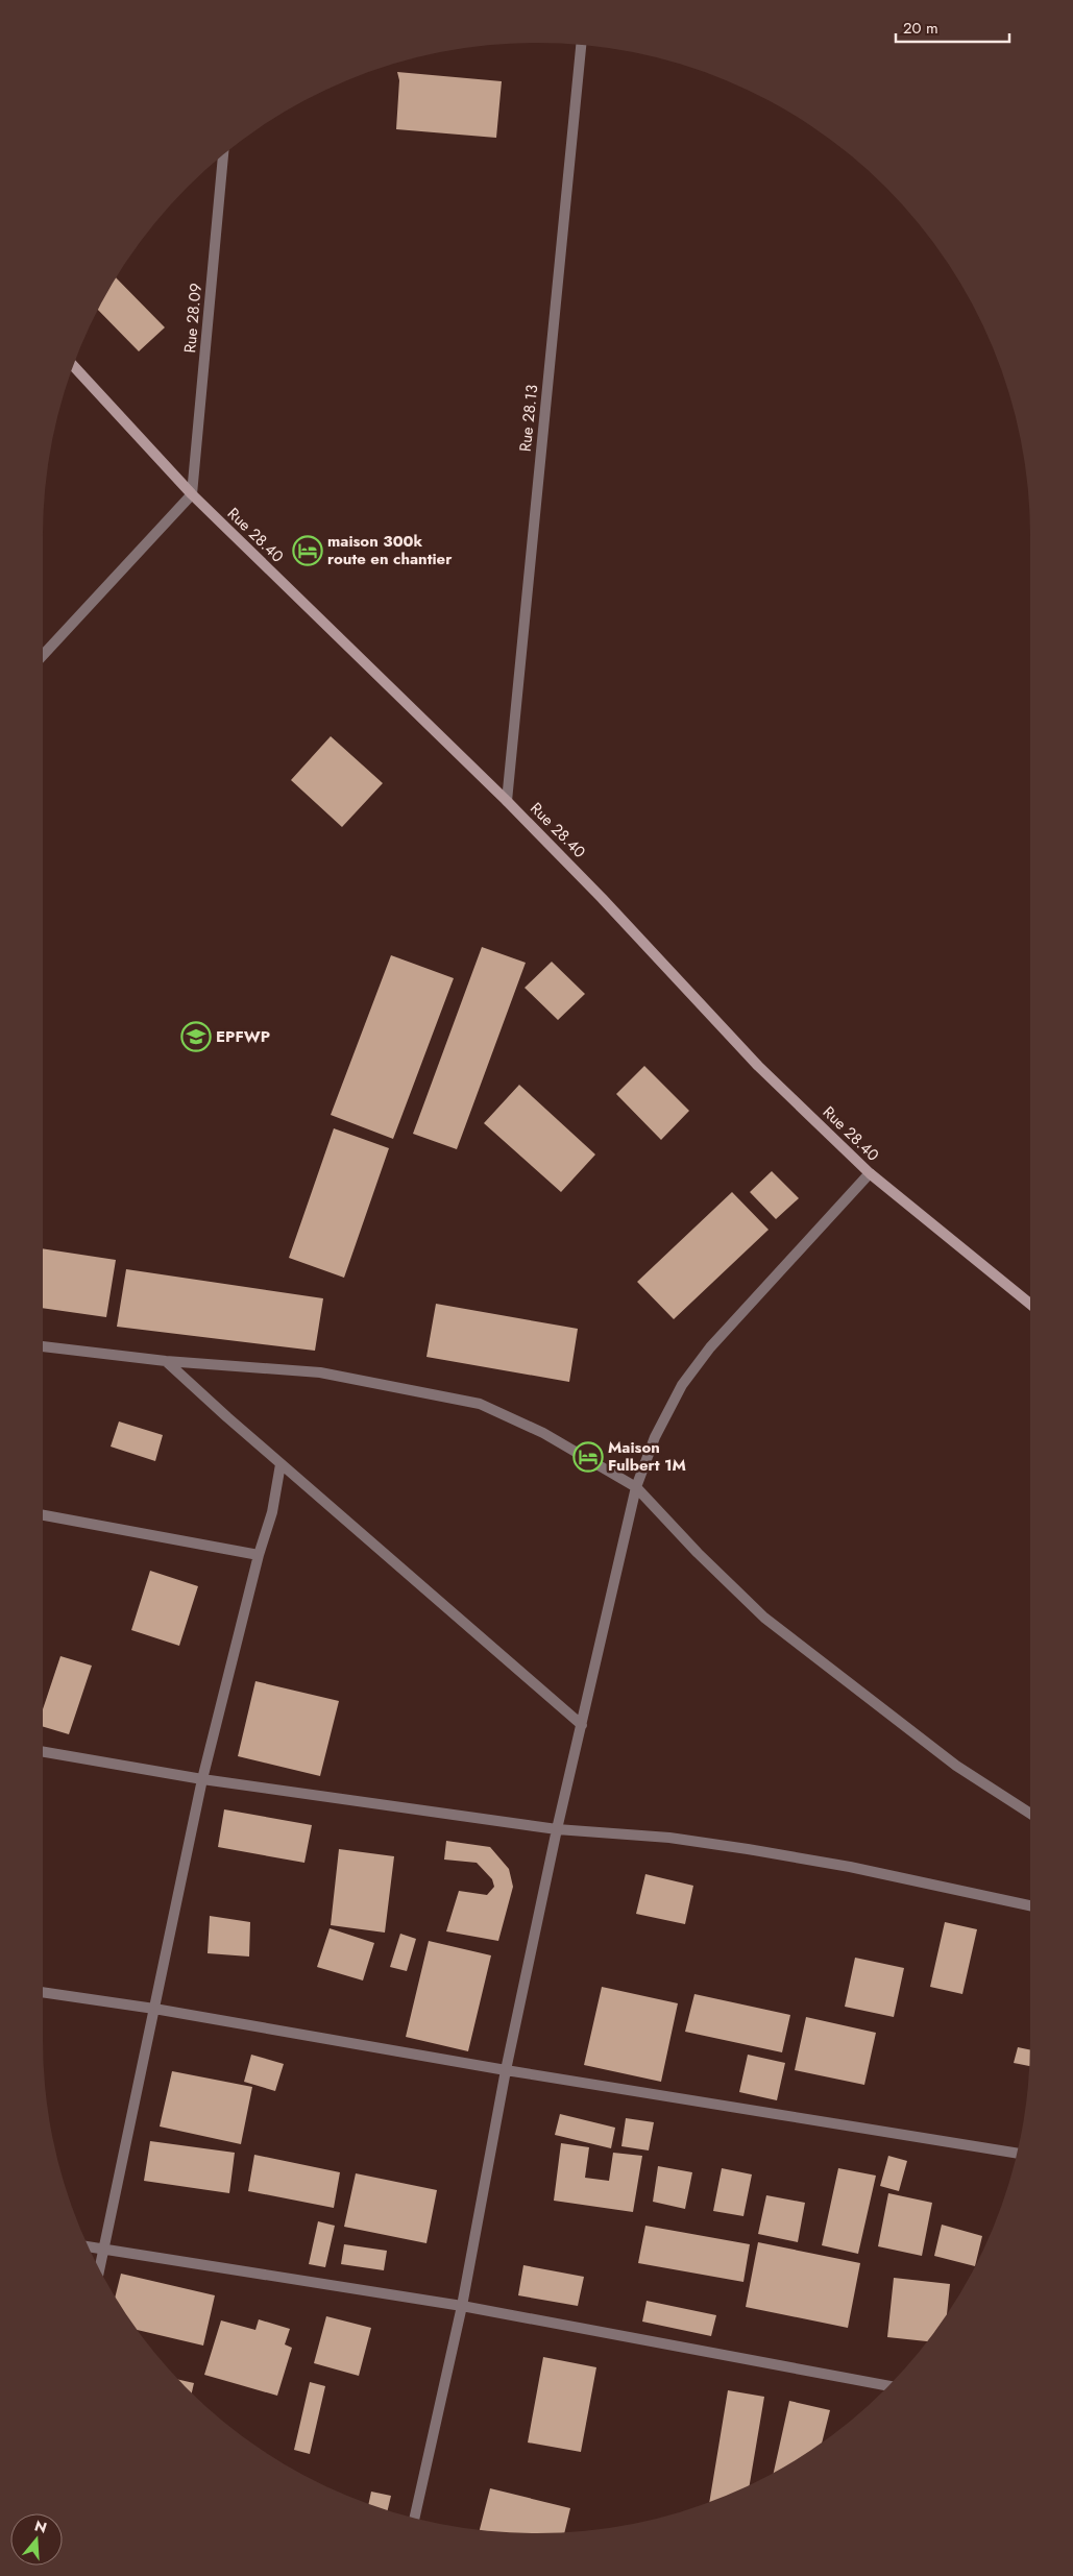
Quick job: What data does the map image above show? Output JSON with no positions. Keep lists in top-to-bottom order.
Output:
{
  "streets": {
    "street": ["Rue 28.09", "Rue 28.13", "Rue 28.40"]
  },
  "crossings": [
    ["Rue 28.09", "Rue 28.40"],
    ["Rue 28.13", "Rue 28.40"]
  ],
  "places": {
    "hotel": ["maison 300k route en chantier", "Maison Fulbert 1M"],
    "school or university": ["EPFWP"]
  },
  "scale_bar": "20 m",
  "north": "top"
}
